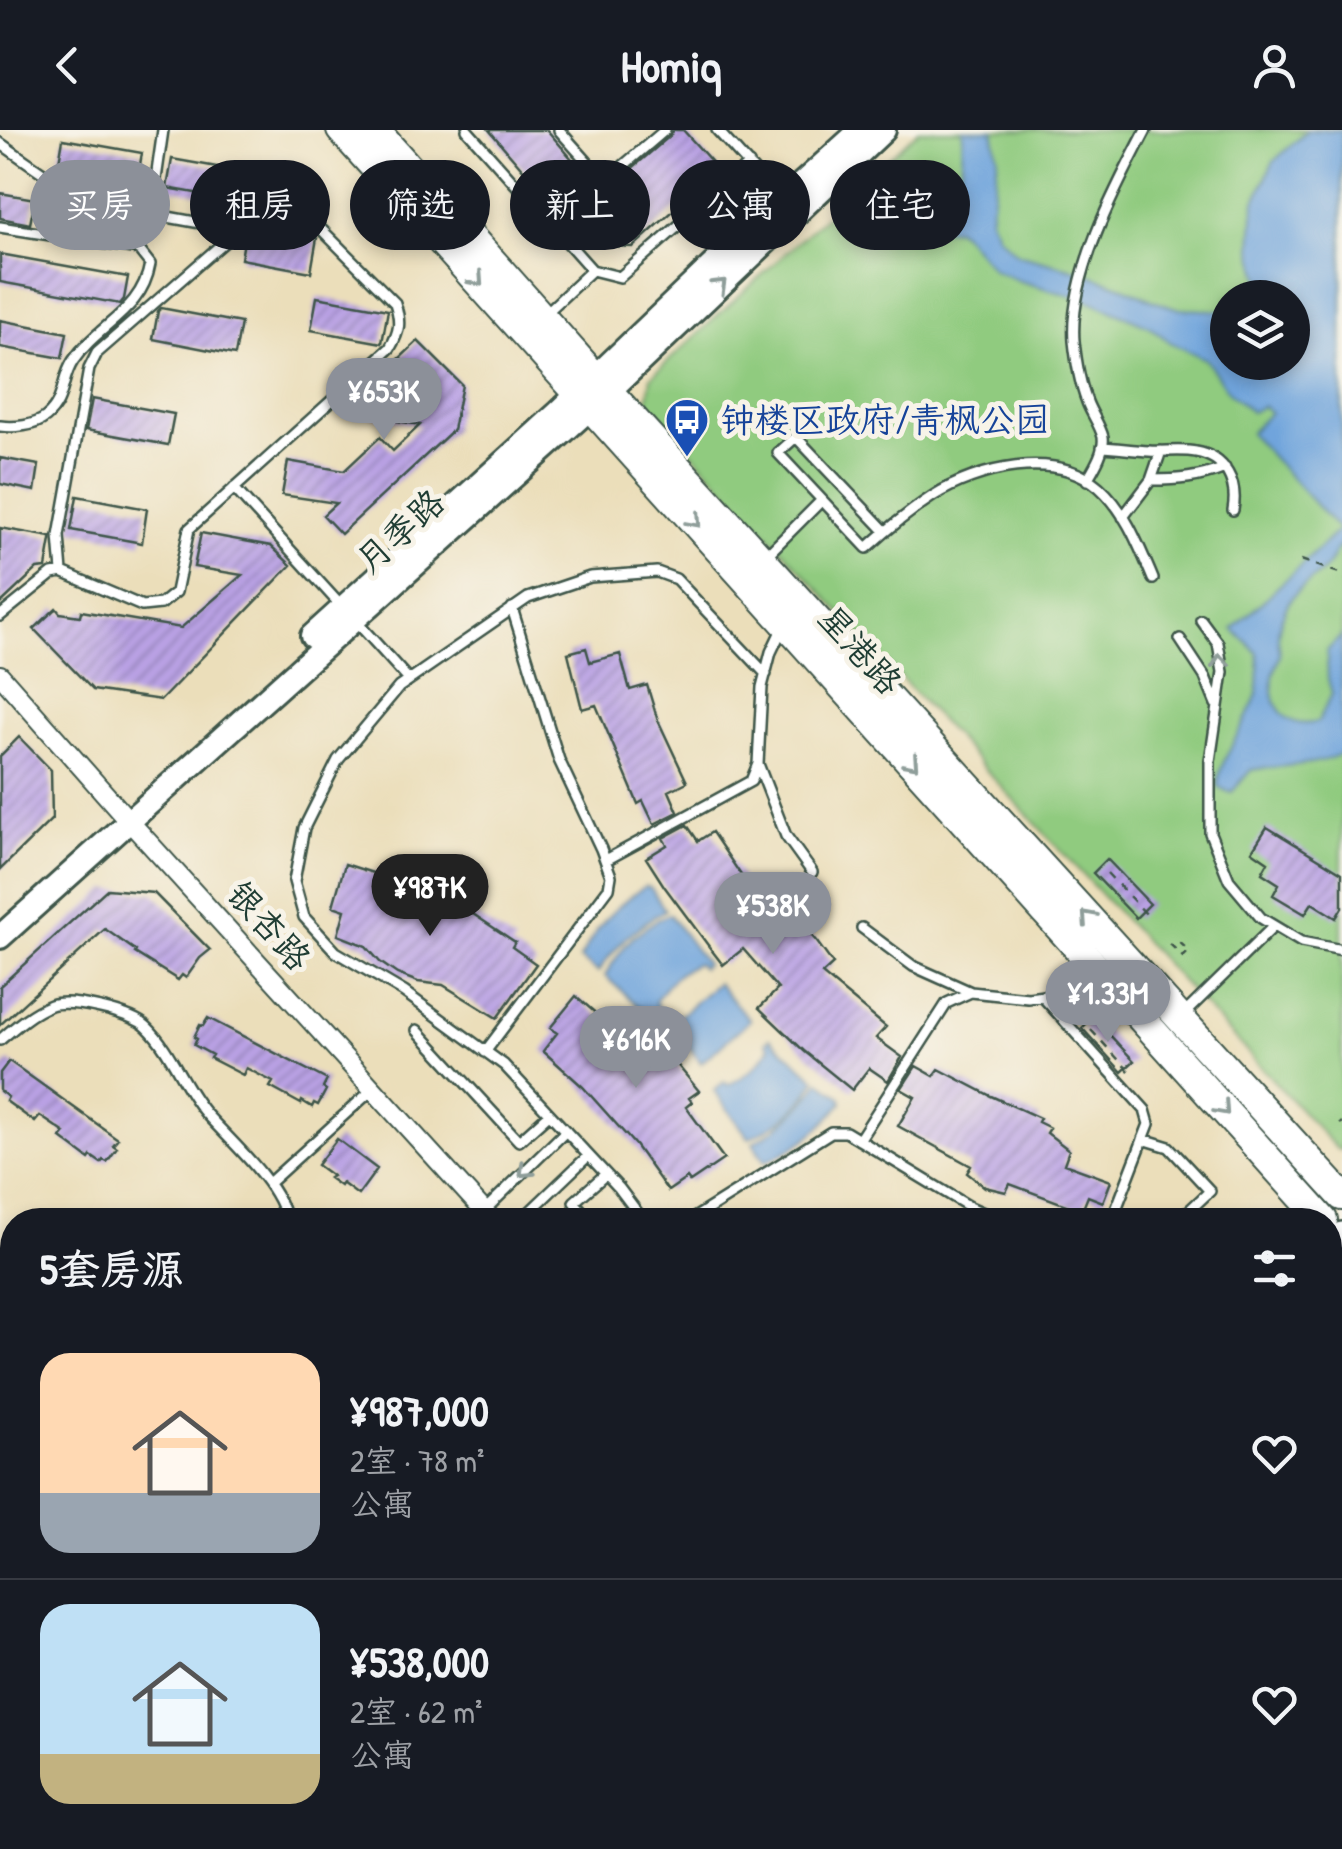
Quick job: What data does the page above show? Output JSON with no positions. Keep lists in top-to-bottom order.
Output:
{
  "streets": {
    "main road": ["星港路"],
    "street": ["月季路", "银杏路"]
  },
  "crossings": [
    ["月季路", "星港路"],
    ["月季路", "银杏路"]
  ],
  "places": {
    "bus stop": ["钟楼区政府/青枫公园"]
  },
  "page": {
    "header": "Homiq",
    "chip": [
      "买房",
      "租房",
      "筛选",
      "新上",
      "公寓",
      "住宅"
    ],
    "price": [
      "¥653K",
      "¥987K",
      "¥538K",
      "¥1.33M",
      "¥616K"
    ],
    "heading": "5套房源",
    "list": [
      {
        "name": "¥987,000",
        "note": "2室 · 78 m² · 公寓"
      },
      {
        "name": "¥538,000",
        "note": "2室 · 62 m² · 公寓"
      }
    ]
  }
}
